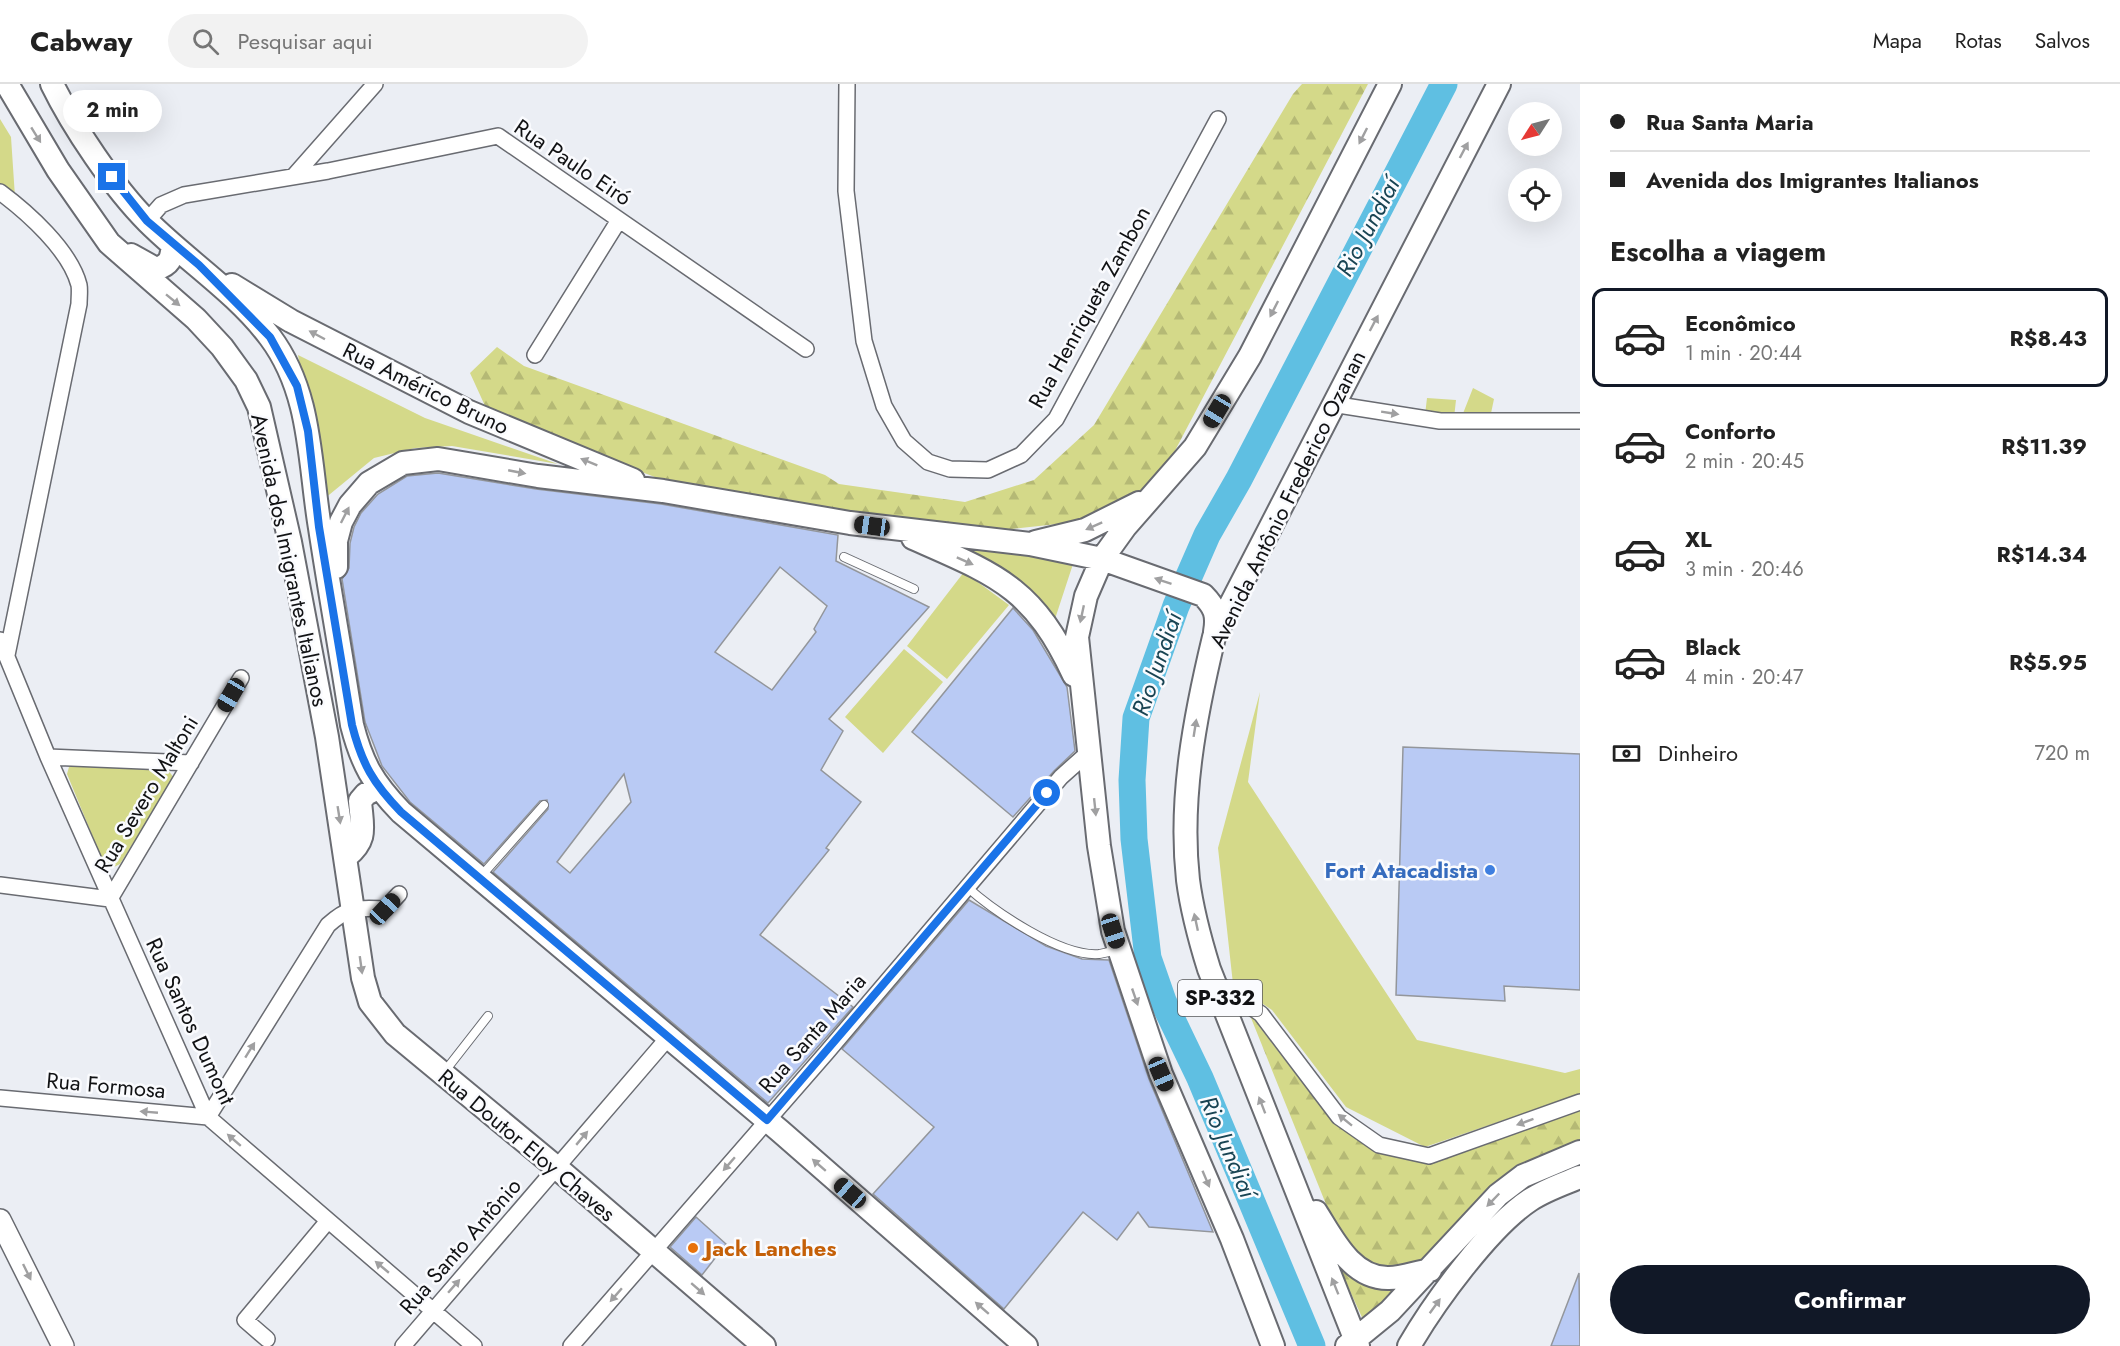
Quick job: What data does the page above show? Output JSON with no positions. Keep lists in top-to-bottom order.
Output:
{
  "streets": {
    "main road": [
      "Rua Américo Bruno",
      "Avenida Antônio Frederico Ozanan",
      "Avenida dos Imigrantes Italianos",
      "SP-332",
      "Rua Doutor Eloy Chaves"
    ],
    "street": [
      "Rua Paulo Eiró",
      "Rua Henriqueta Zambon",
      "Rua Severo Maltoni",
      "Rua Santos Dumont",
      "Rua Santa Maria",
      "Rua Formosa",
      "Rua Santo Antônio"
    ]
  },
  "crossings": [
    ["Rua Paulo Eiró", "Avenida dos Imigrantes Italianos"],
    ["Rua Américo Bruno", "Avenida dos Imigrantes Italianos"],
    ["Avenida dos Imigrantes Italianos", "Rua Santa Maria"],
    ["Avenida dos Imigrantes Italianos", "Rua Doutor Eloy Chaves"],
    ["Avenida dos Imigrantes Italianos", "Rua Santo Antônio"],
    ["Rua Severo Maltoni", "Rua Santos Dumont"],
    ["Rua Santos Dumont", "Rua Formosa"],
    ["Rua Santos Dumont", "Rua Santo Antônio"],
    ["Rua Santa Maria", "Rua Doutor Eloy Chaves"],
    ["Rua Doutor Eloy Chaves", "Rua Santo Antônio"]
  ],
  "one_way": [
    "Rua Américo Bruno",
    "Rua Santa Maria",
    "Rua Formosa",
    "Rua Doutor Eloy Chaves",
    "Rua Santo Antônio"
  ],
  "water": ["Rio Jundiaí"],
  "places": ["Fort Atacadista", "Jack Lanches"],
  "north": "bottom left",
  "page": {
    "header": "Cabway",
    "search": "Pesquisar aqui",
    "nav": ["Mapa", "Rotas", "Salvos"],
    "banner": ["Rua Santa Maria", "Avenida dos Imigrantes Italianos"],
    "bubble": "2 min",
    "heading": "Escolha a viagem",
    "list": [
      {
        "name": "Econômico",
        "note": "1 min · 20:44",
        "value": "R$8.43"
      },
      {
        "name": "Conforto",
        "note": "2 min · 20:45",
        "value": "R$11.39"
      },
      {
        "name": "XL",
        "note": "3 min · 20:46",
        "value": "R$14.34"
      },
      {
        "name": "Black",
        "note": "4 min · 20:47",
        "value": "R$5.95"
      }
    ],
    "pay": ["Dinheiro", "720 m"],
    "buttons": "Confirmar"
  }
}
